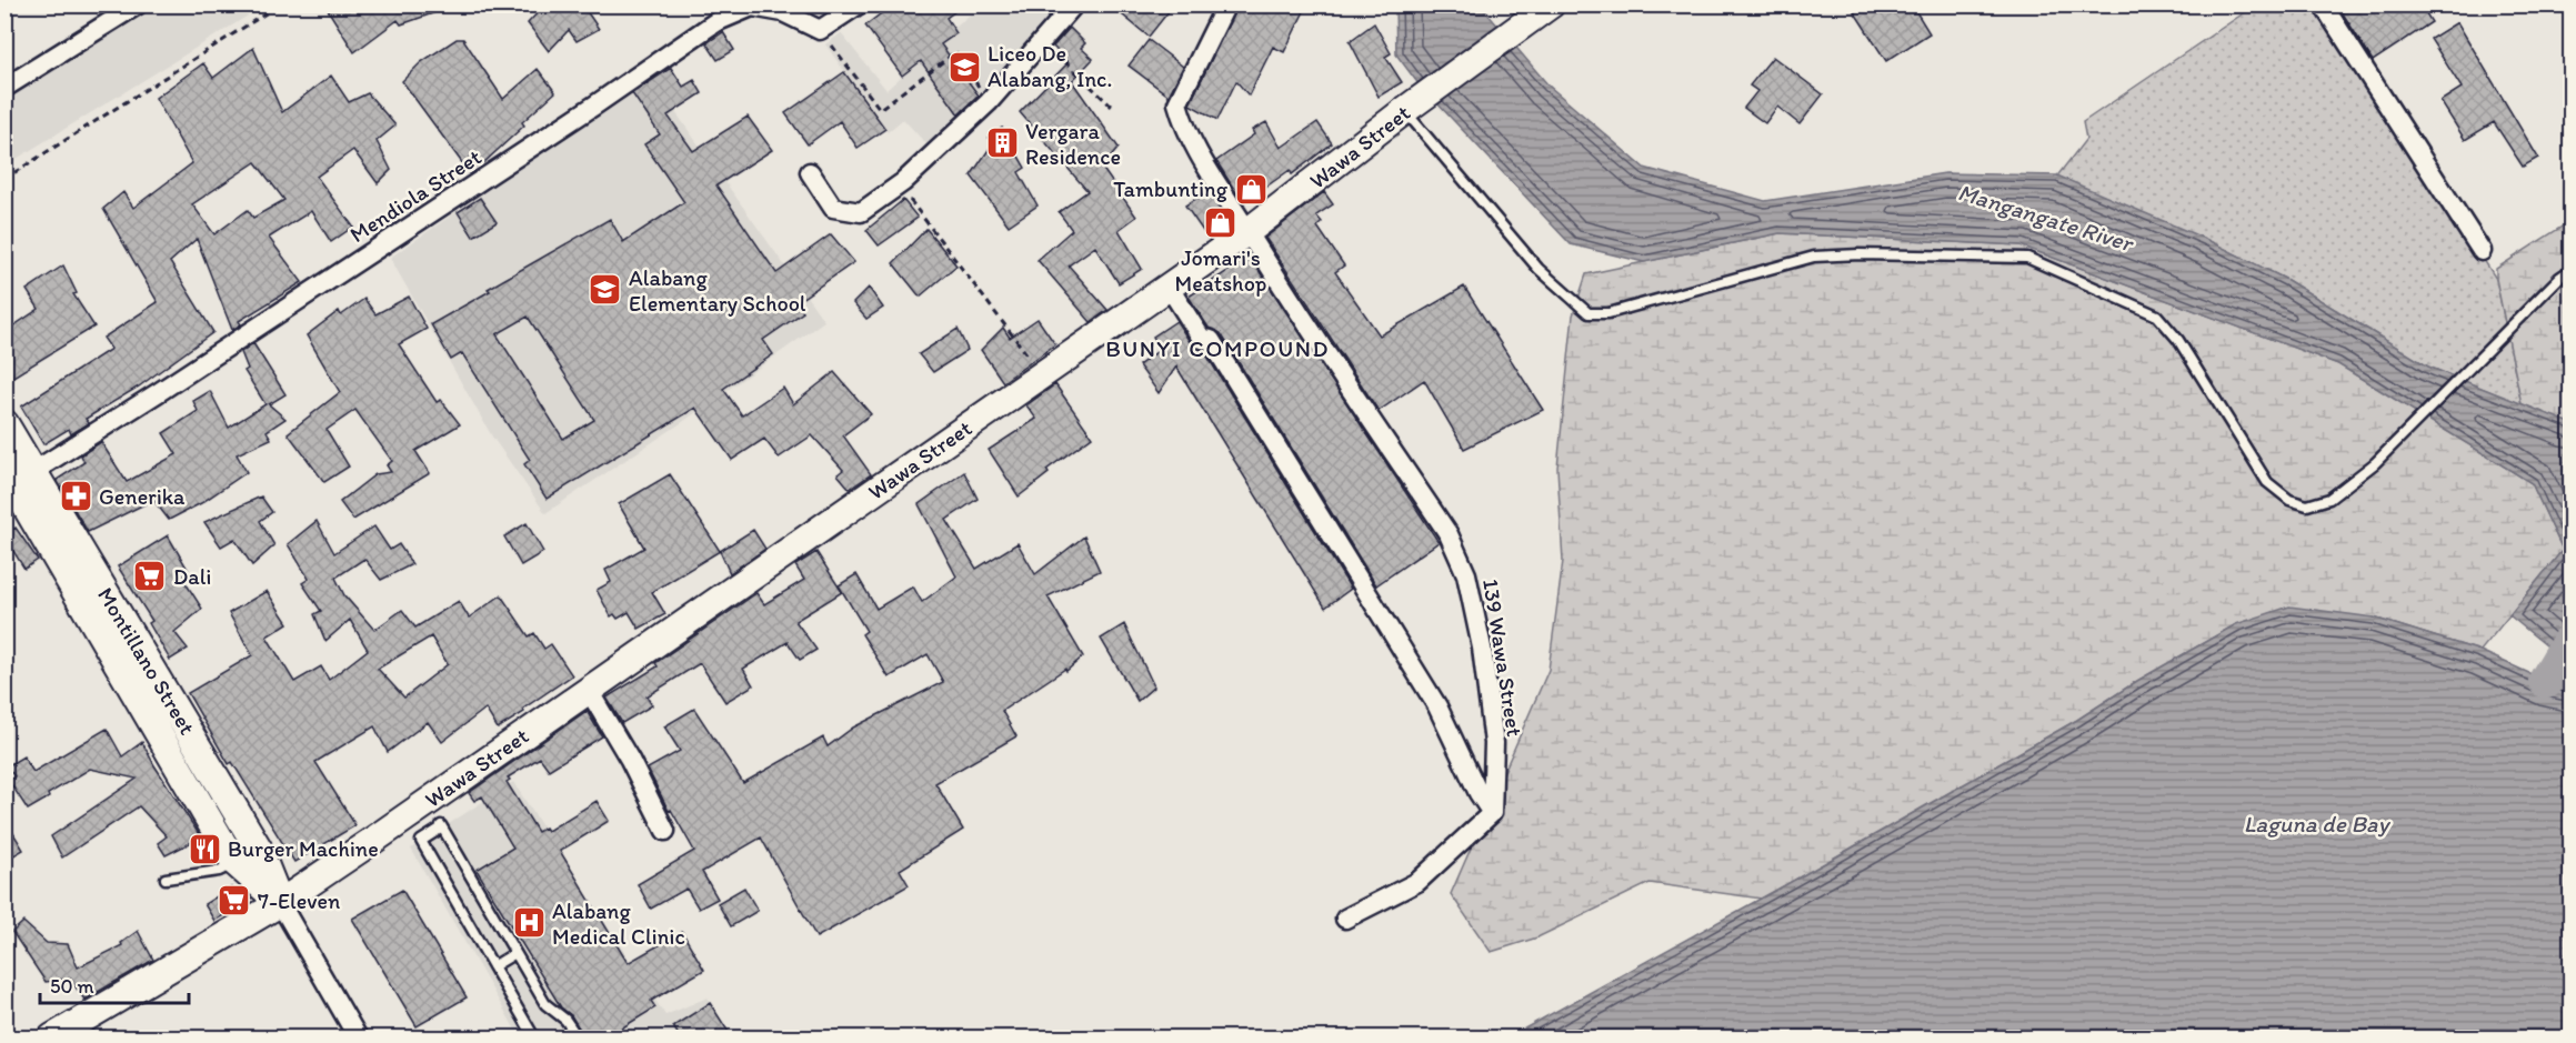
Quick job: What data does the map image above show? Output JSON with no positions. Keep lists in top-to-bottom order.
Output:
{
  "streets": {
    "main road": ["Wawa Street", "Montillano Street"],
    "street": ["Mendiola Street", "139 Wawa Street"]
  },
  "crossings": [
    ["Wawa Street", "139 Wawa Street"],
    ["Wawa Street", "Montillano Street"],
    ["Mendiola Street", "Montillano Street"]
  ],
  "districts": ["BUNYI COMPOUND"],
  "water": ["Mangangate River", "Laguna de Bay"],
  "places": {
    "school or university": ["Liceo De Alabang, Inc.", "Alabang Elementary School"],
    "building": ["Vergara Residence"],
    "shop": ["Tambunting", "Jomari's Meatshop"],
    "pharmacy": ["Generika"],
    "supermarket": ["Dali", "7-Eleven"],
    "restaurant": ["Burger Machine"],
    "hospital": ["Alabang Medical Clinic"]
  },
  "scale_bar": "50 m"
}
